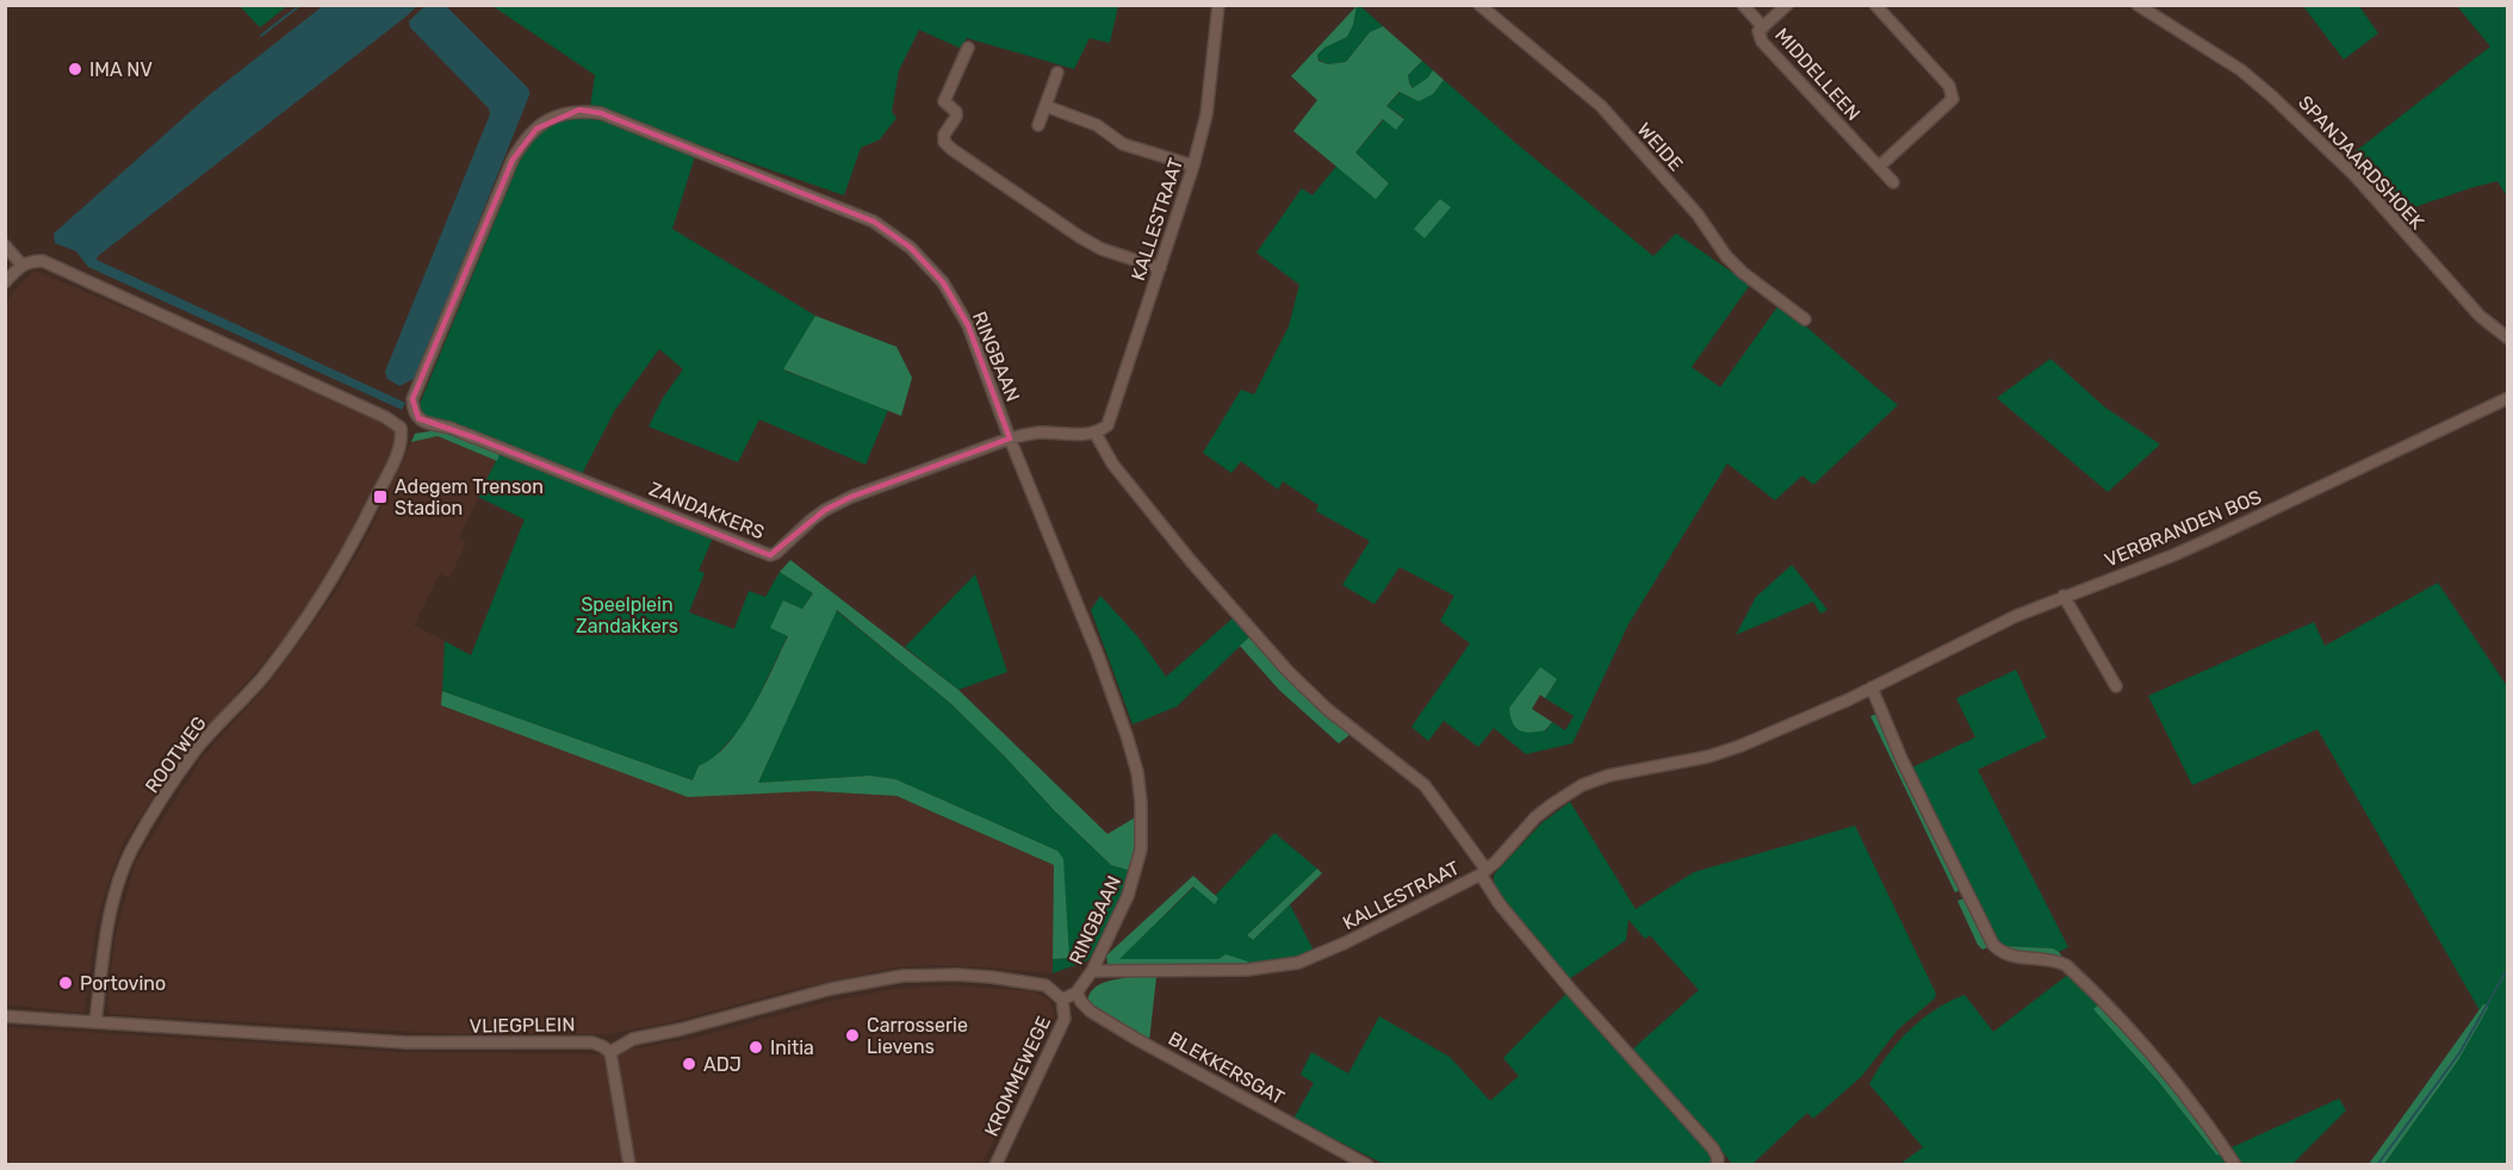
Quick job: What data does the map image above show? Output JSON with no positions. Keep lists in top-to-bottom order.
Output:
{
  "streets": {
    "street": [
      "MIDDELLEEN",
      "WEIDE",
      "SPANJAARDSHOEK",
      "KALLESTRAAT",
      "RINGBAAN",
      "ZANDAKKERS",
      "VERBRANDEN BOS",
      "ROOTWEG",
      "VLIEGPLEIN",
      "BLEKKERSGAT",
      "KROMMEWEGE"
    ]
  },
  "crossings": [
    ["KALLESTRAAT", "RINGBAAN"],
    ["KALLESTRAAT", "VERBRANDEN BOS"],
    ["RINGBAAN", "ZANDAKKERS"],
    ["RINGBAAN", "BLEKKERSGAT"],
    ["RINGBAAN", "KROMMEWEGE"],
    ["ROOTWEG", "VLIEGPLEIN"]
  ],
  "parks": ["Speelplein Zandakkers"],
  "places": {
    "other": [
      "IMA NV",
      "Portovino",
      "Carrosserie Lievens",
      "Initia",
      "ADJ"
    ],
    "transit": ["Adegem Trenson Stadion"]
  }
}
